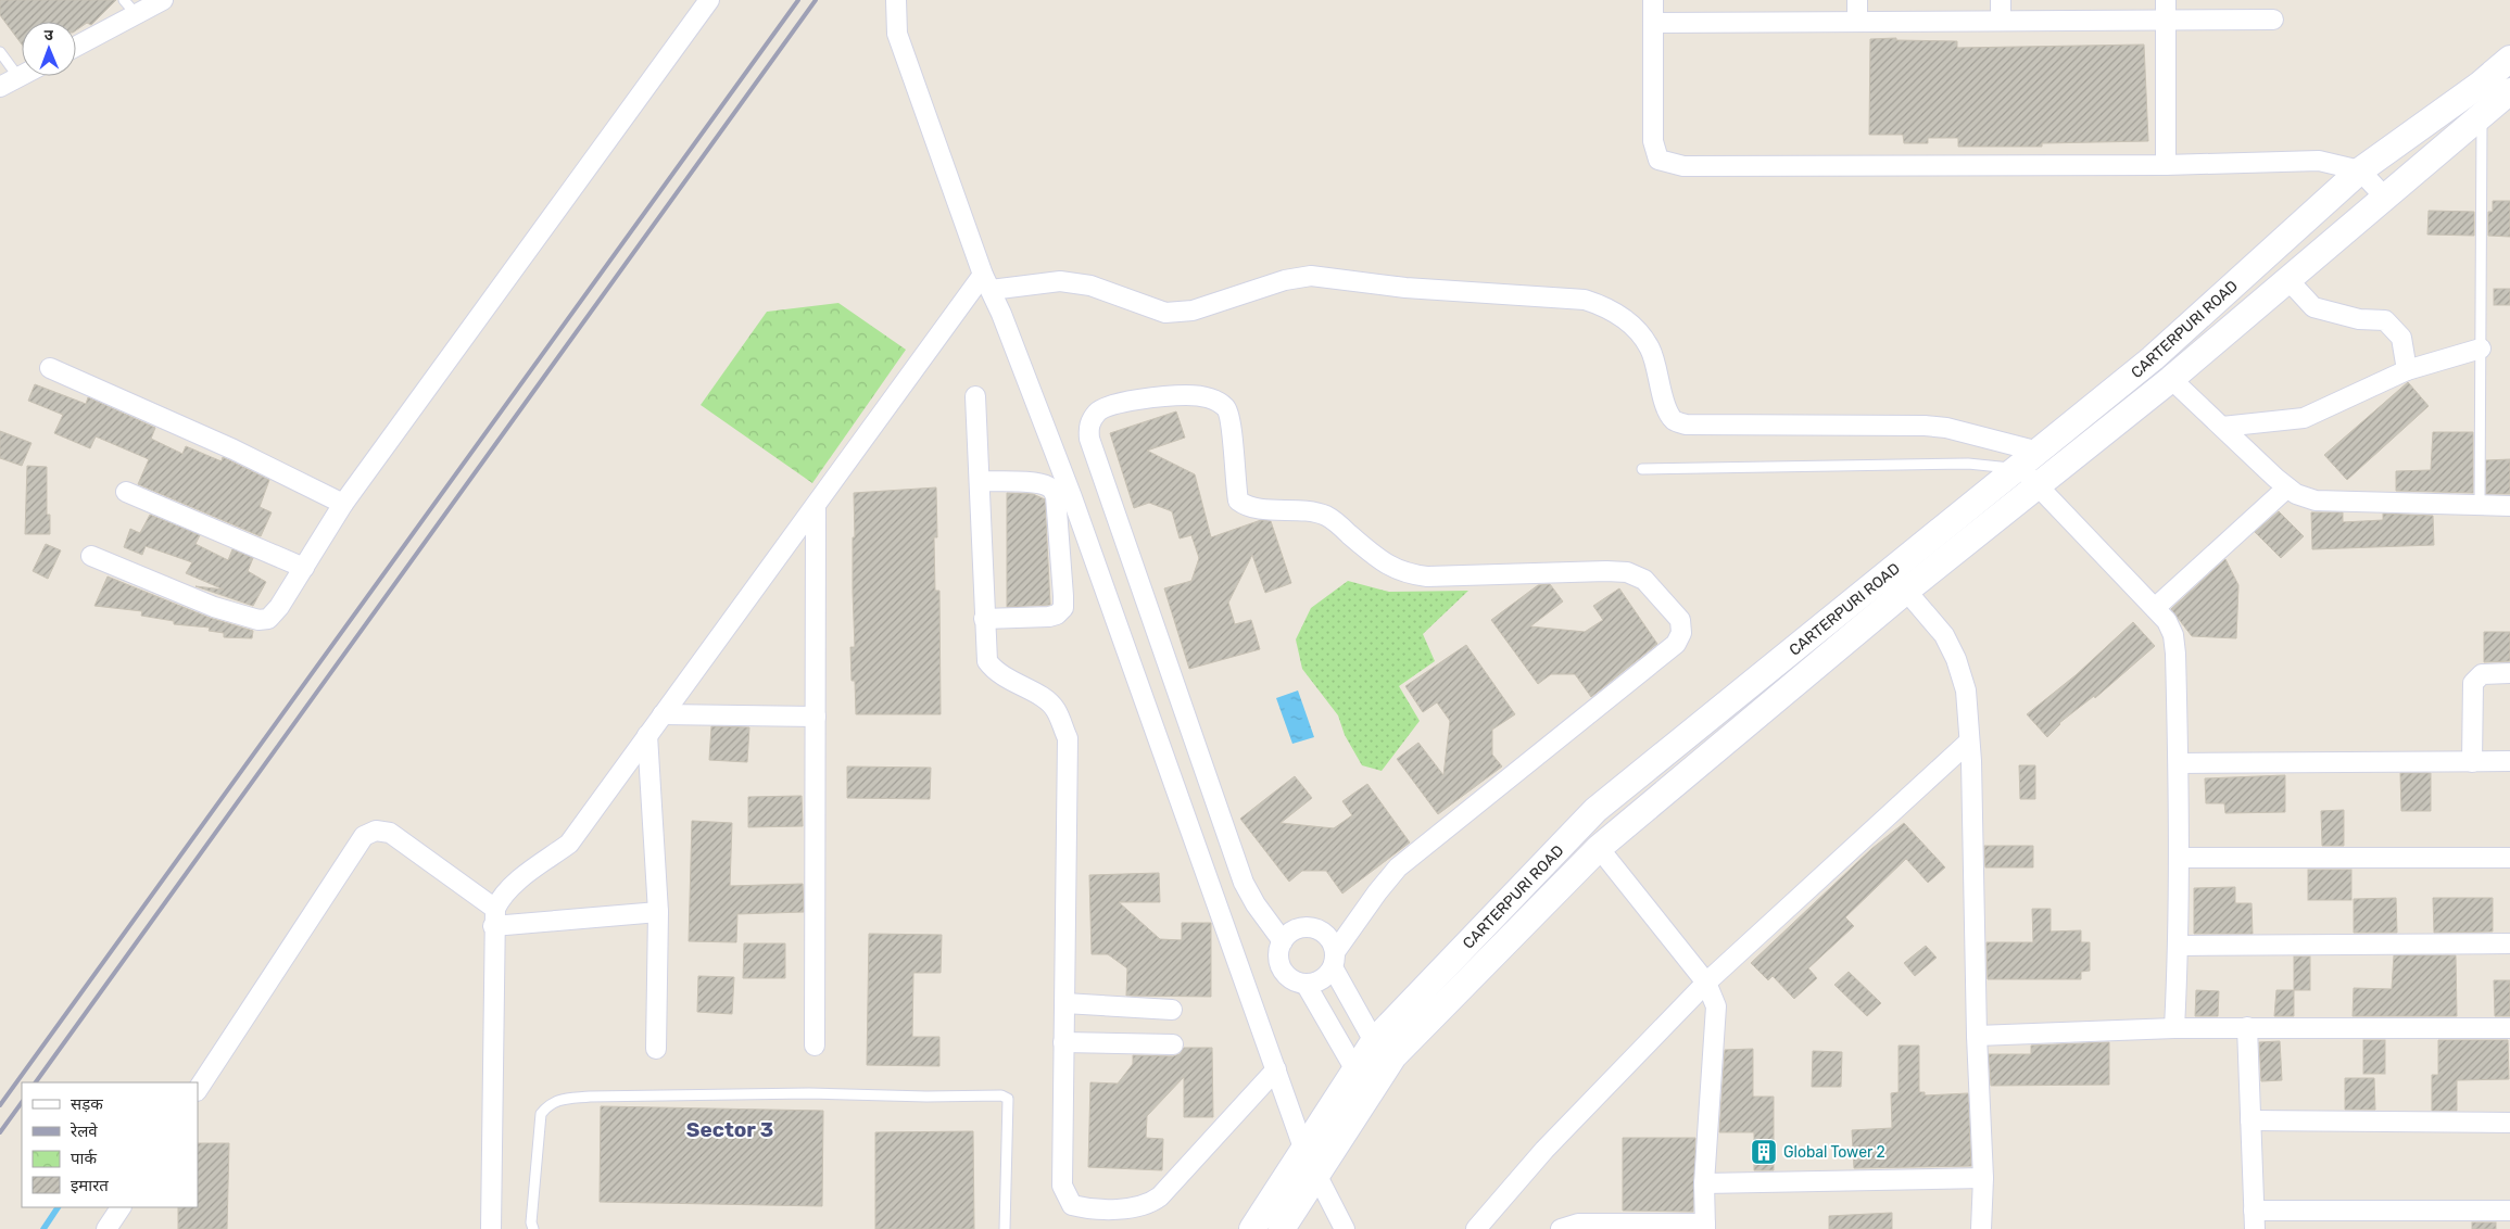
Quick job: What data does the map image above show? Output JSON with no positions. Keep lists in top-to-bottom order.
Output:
{
  "streets": {
    "main road": ["CARTERPURI ROAD"]
  },
  "districts": ["Sector 3"],
  "places": {
    "building": ["Global Tower 2"]
  },
  "legend": [
    "सड़क",
    "रेलवे",
    "पार्क",
    "इमारत"
  ],
  "north": "top"
}
